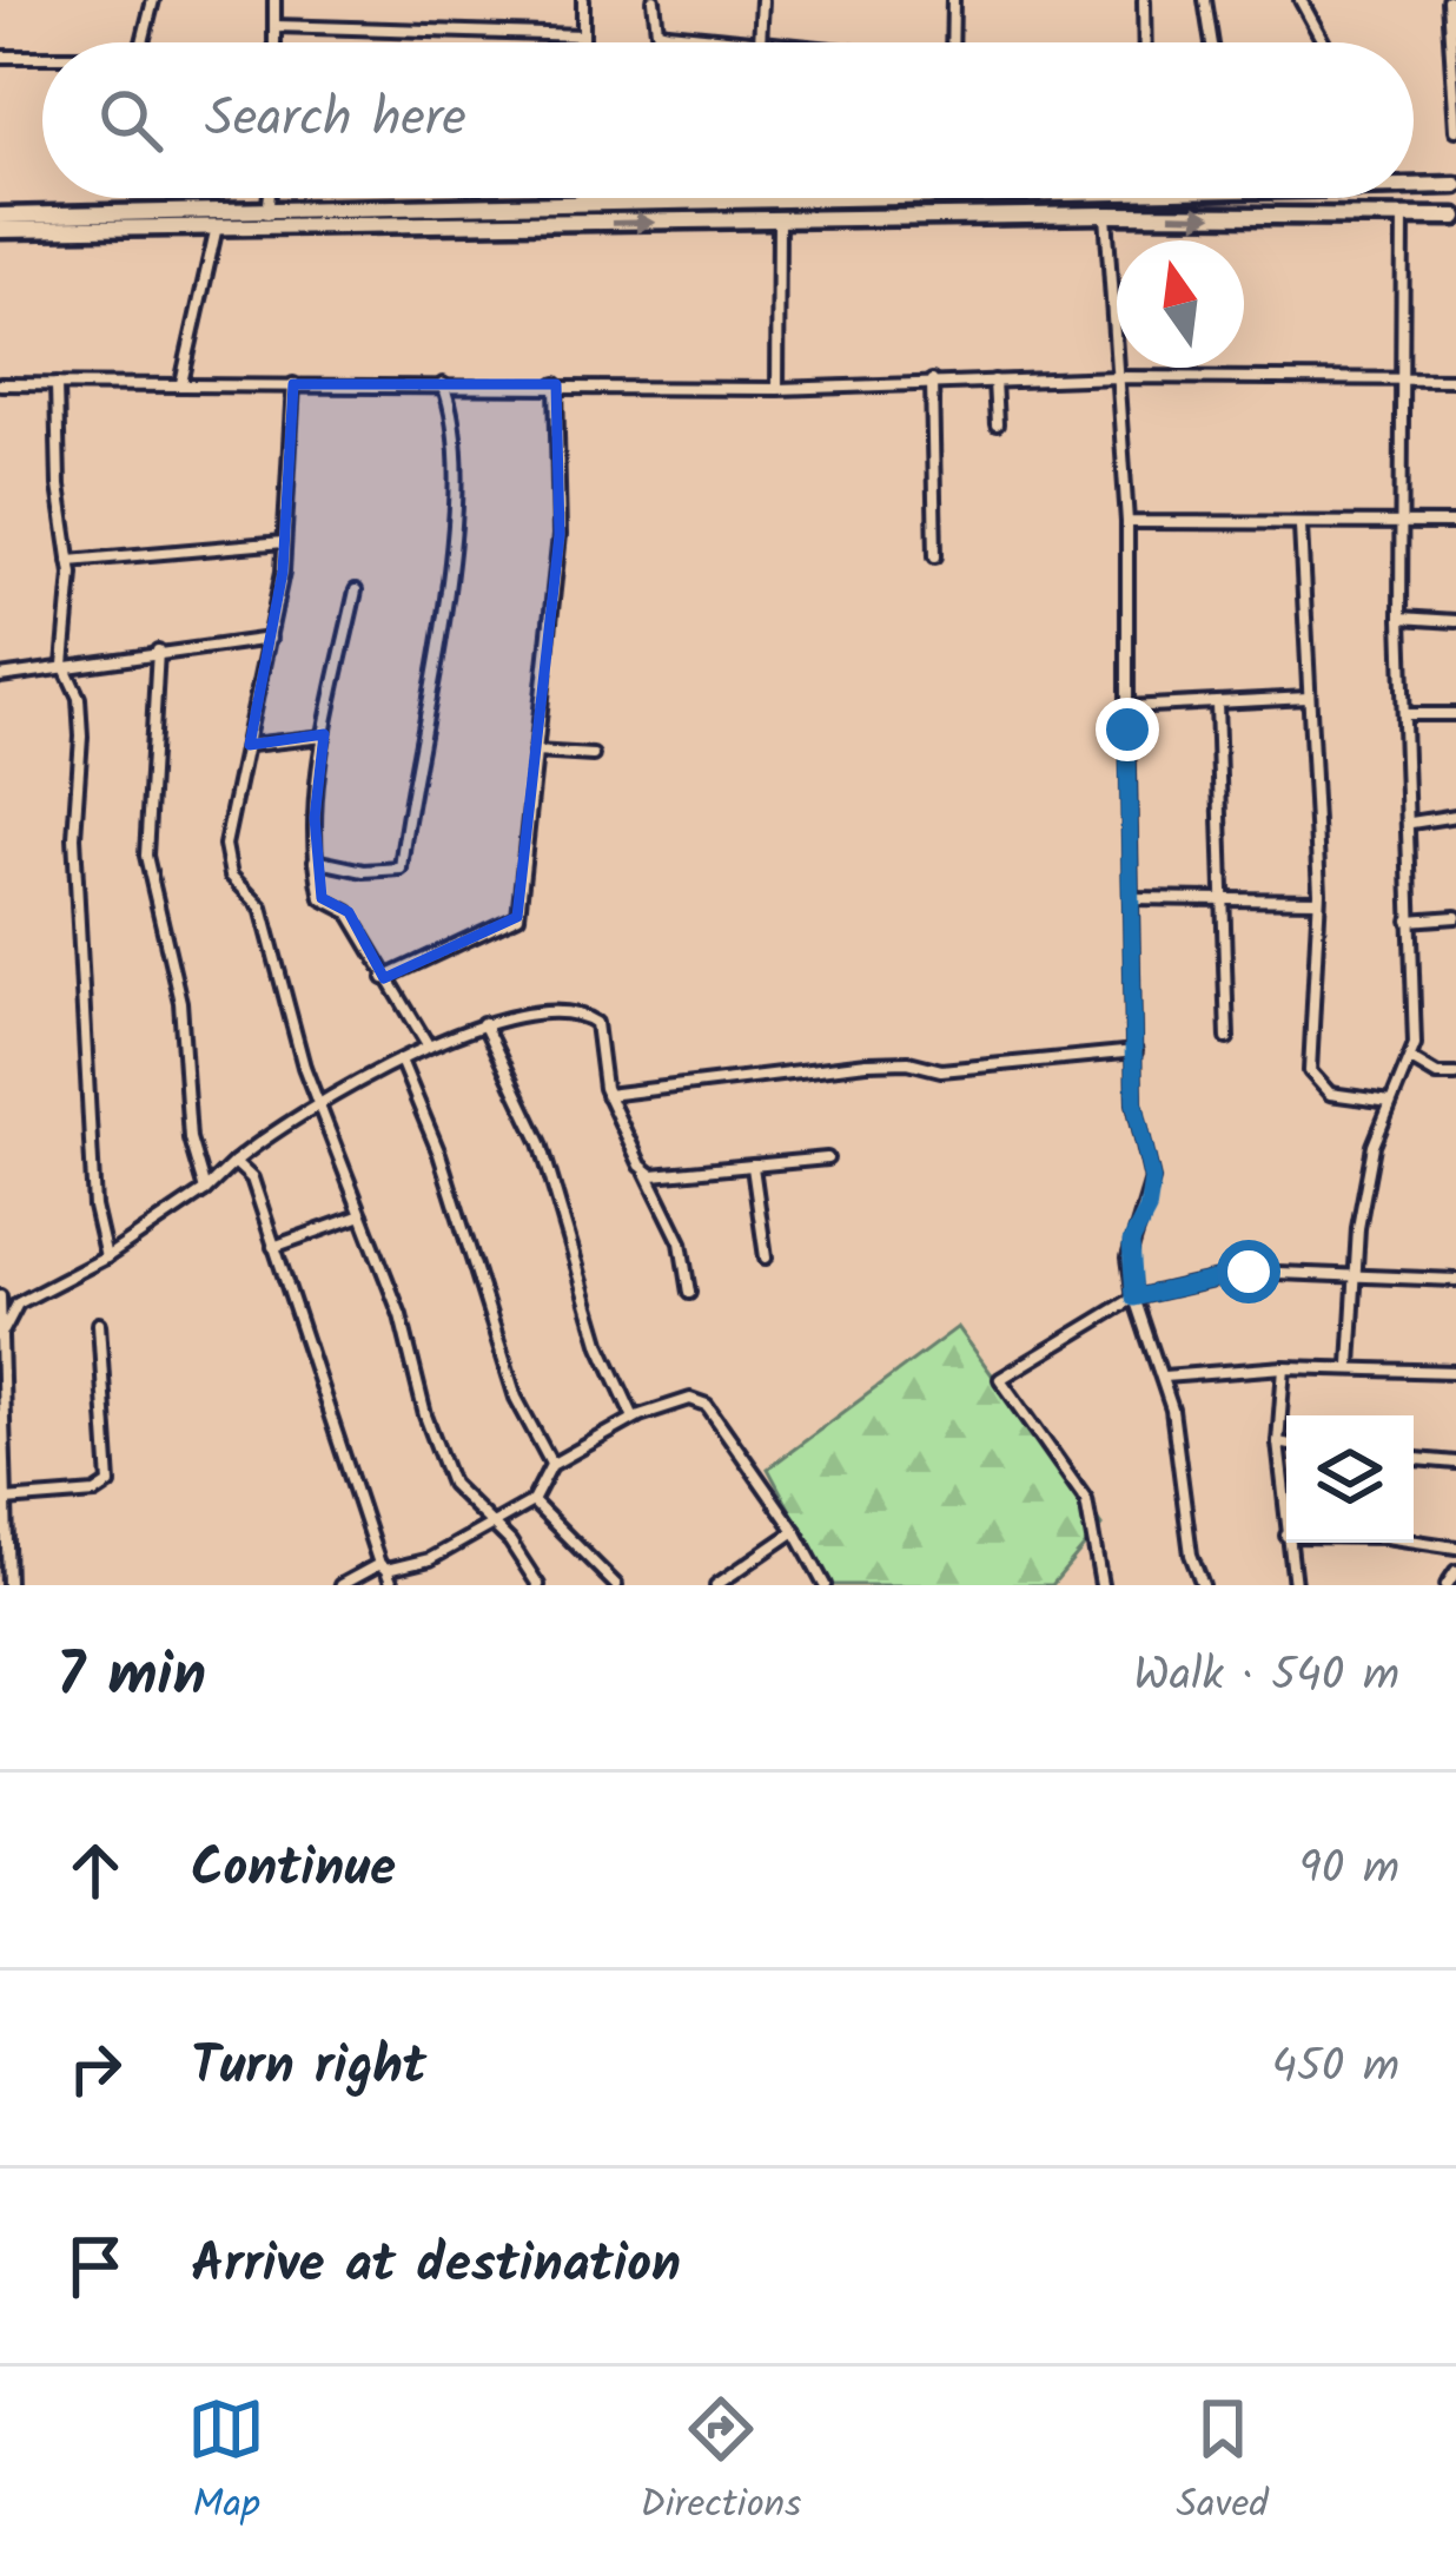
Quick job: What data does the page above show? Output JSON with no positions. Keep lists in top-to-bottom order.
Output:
{
  "north": "top",
  "page": {
    "search": "Search here",
    "heading": ["7 min", "Walk · 540 m"],
    "list": [
      ["Continue", "90 m"],
      ["Turn right", "450 m"],
      "Arrive at destination"
    ],
    "nav": ["Map", "Directions", "Saved"]
  }
}
